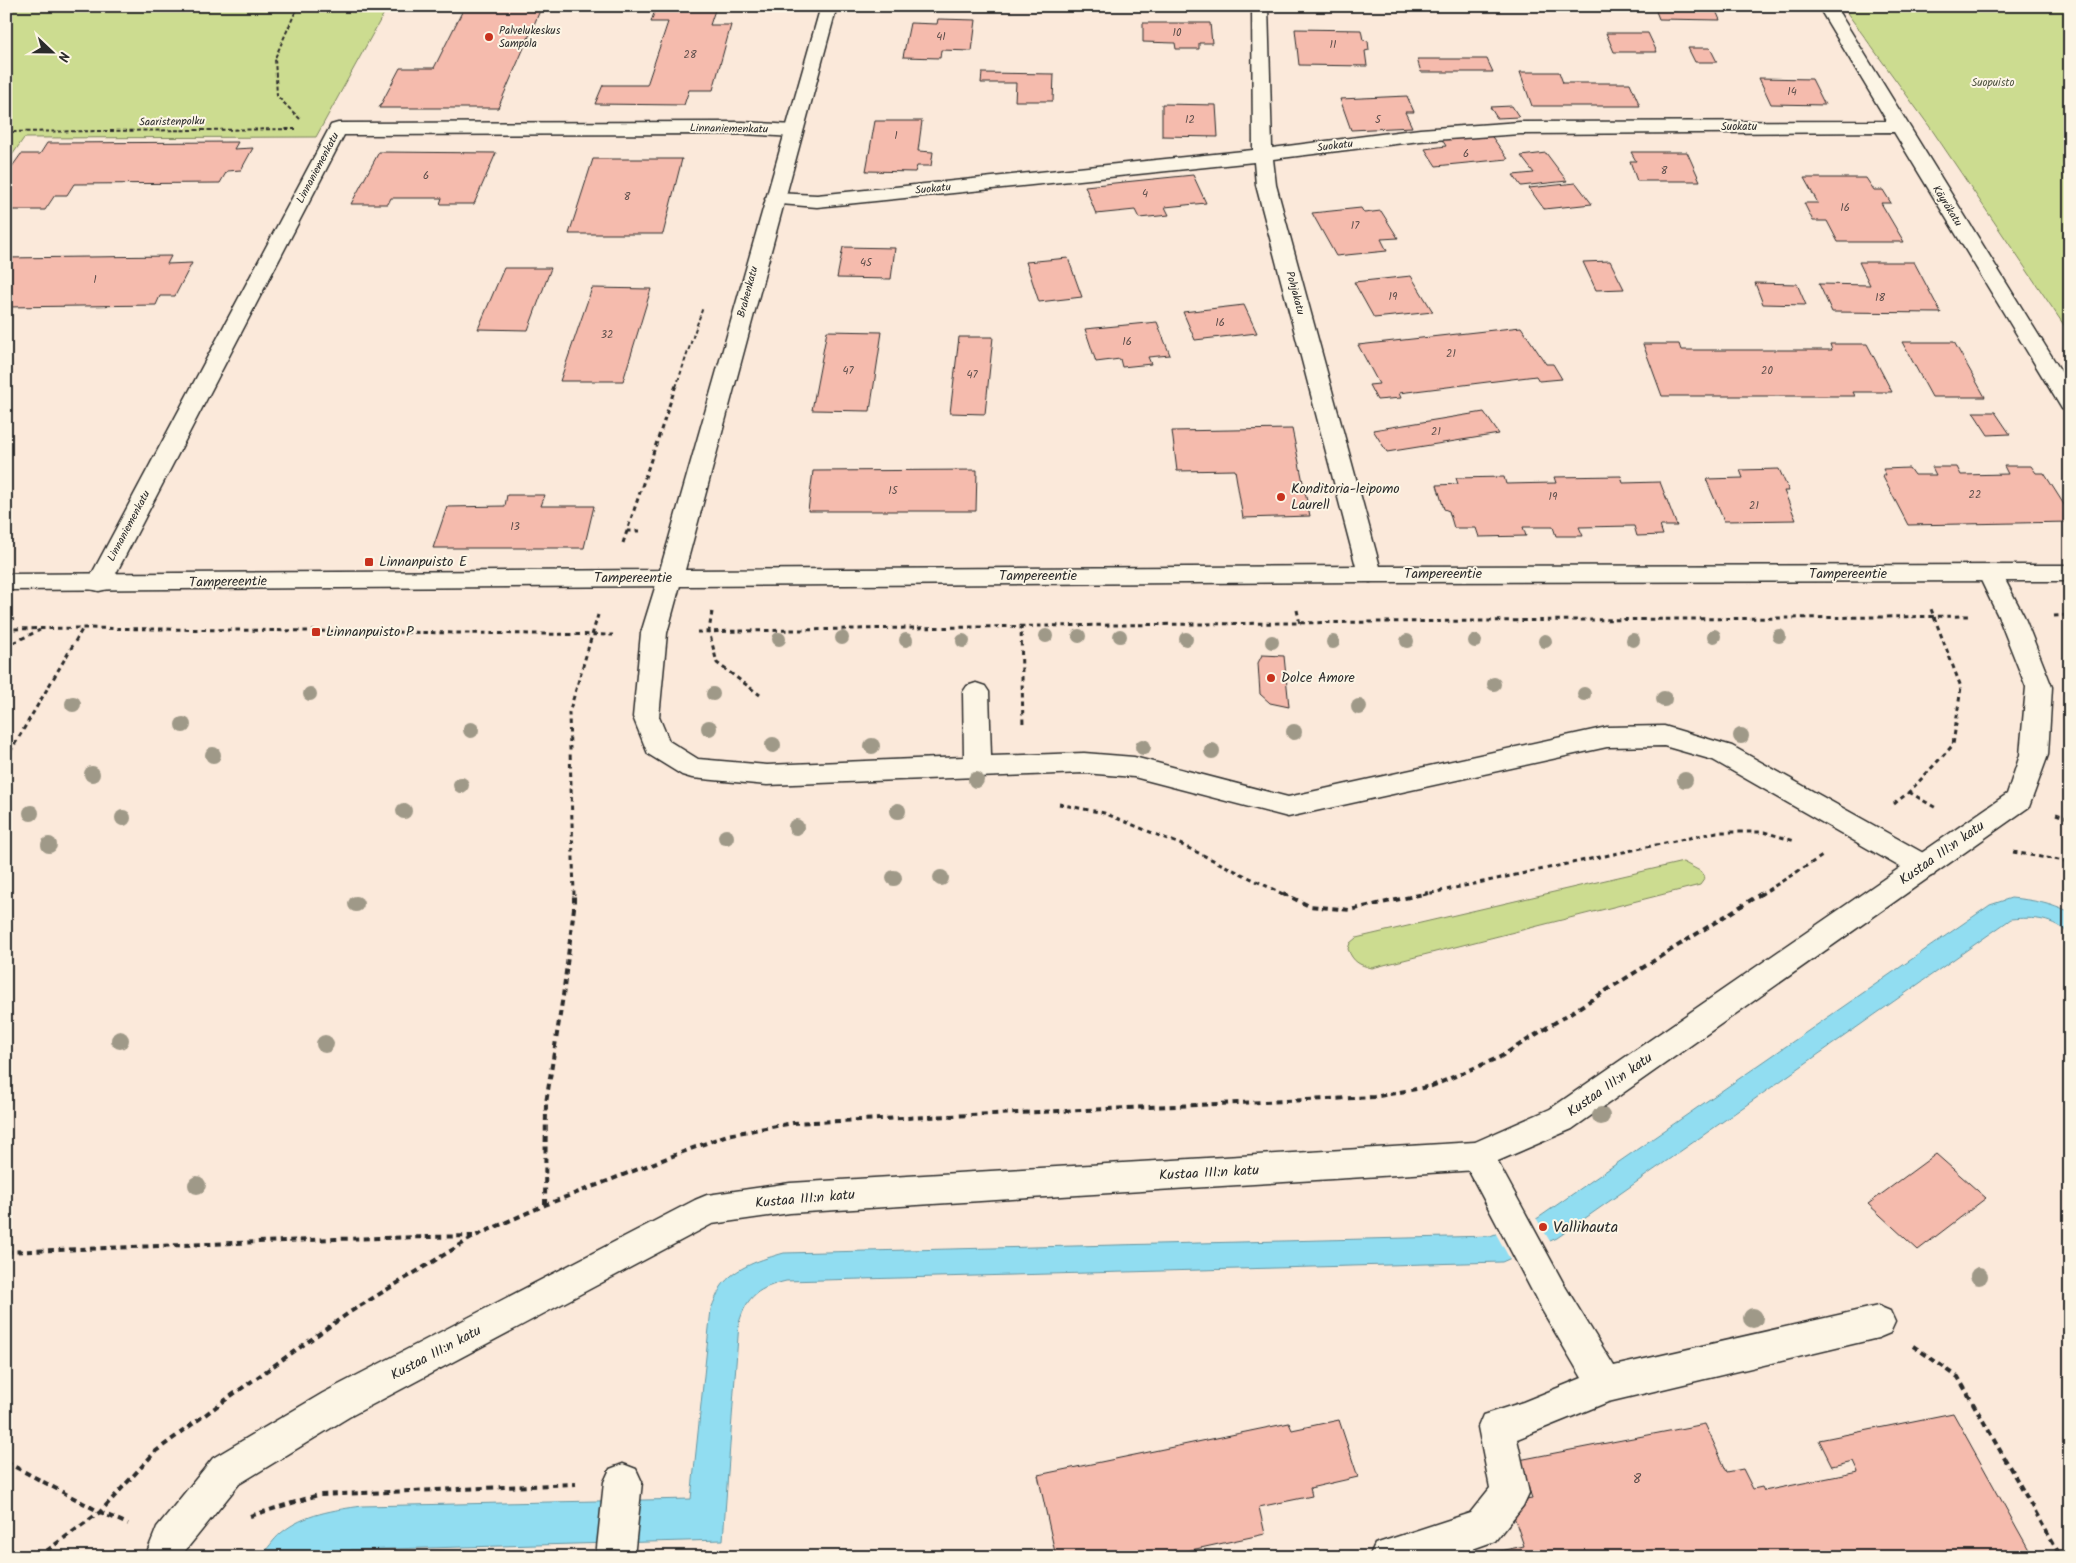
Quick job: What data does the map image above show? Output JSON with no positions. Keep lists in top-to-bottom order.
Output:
{
  "streets": {
    "street": [
      "Suokatu",
      "Linnaniemenkatu",
      "Käyräkatu",
      "Brahenkatu",
      "Pohjakatu",
      "Tampereentie",
      "Kustaa III:n katu"
    ],
    "path": ["Saaristenpolku"]
  },
  "crossings": [
    ["Saaristenpolku", "Linnaniemenkatu"],
    ["Suokatu", "Käyräkatu"],
    ["Suokatu", "Brahenkatu"],
    ["Suokatu", "Pohjakatu"],
    ["Linnaniemenkatu", "Brahenkatu"],
    ["Linnaniemenkatu", "Tampereentie"],
    ["Brahenkatu", "Tampereentie"],
    ["Brahenkatu", "Kustaa III:n katu"],
    ["Pohjakatu", "Tampereentie"],
    ["Tampereentie", "Kustaa III:n katu"]
  ],
  "parks": ["Suopuisto"],
  "places": {
    "other": [
      "Palvelukeskus Sampola",
      "Konditoria-leipomo Laurell",
      "Dolce Amore",
      "Vallihauta"
    ],
    "transit": ["Linnanpuisto E", "Linnanpuisto P"]
  },
  "house_numbers": [
    "10",
    "41",
    "11",
    "28",
    "14",
    "12",
    "5",
    "1",
    "6",
    "8",
    "6",
    "4",
    "8",
    "16",
    "17",
    "45",
    "1",
    "19",
    "18",
    "16",
    "32",
    "16",
    "21",
    "47",
    "20",
    "47",
    "21",
    "15",
    "22",
    "19",
    "21",
    "13",
    "8"
  ],
  "north": "right"
}
